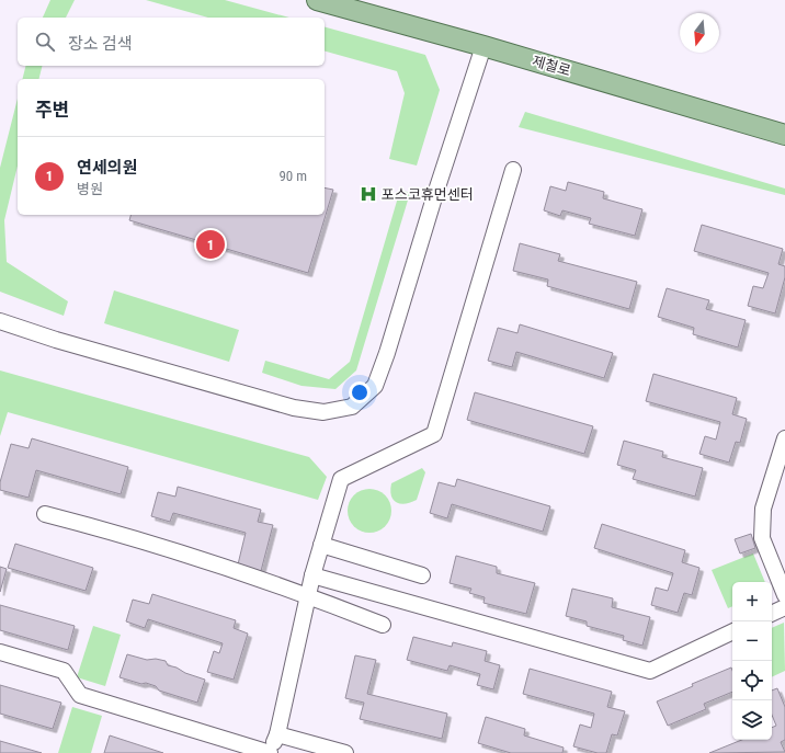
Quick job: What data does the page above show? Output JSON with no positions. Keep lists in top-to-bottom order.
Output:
{
  "streets": {
    "main road": ["제철로"]
  },
  "places": {
    "hospital": ["포스코휴먼센터"]
  },
  "north": "bottom",
  "page": {
    "search": "장소 검색",
    "heading": "주변",
    "list": [
      {
        "mark": "1",
        "name": "연세의원",
        "note": "병원",
        "value": "90 m"
      }
    ],
    "pins": "1",
    "map_buttons": ["+", "−"]
  }
}
